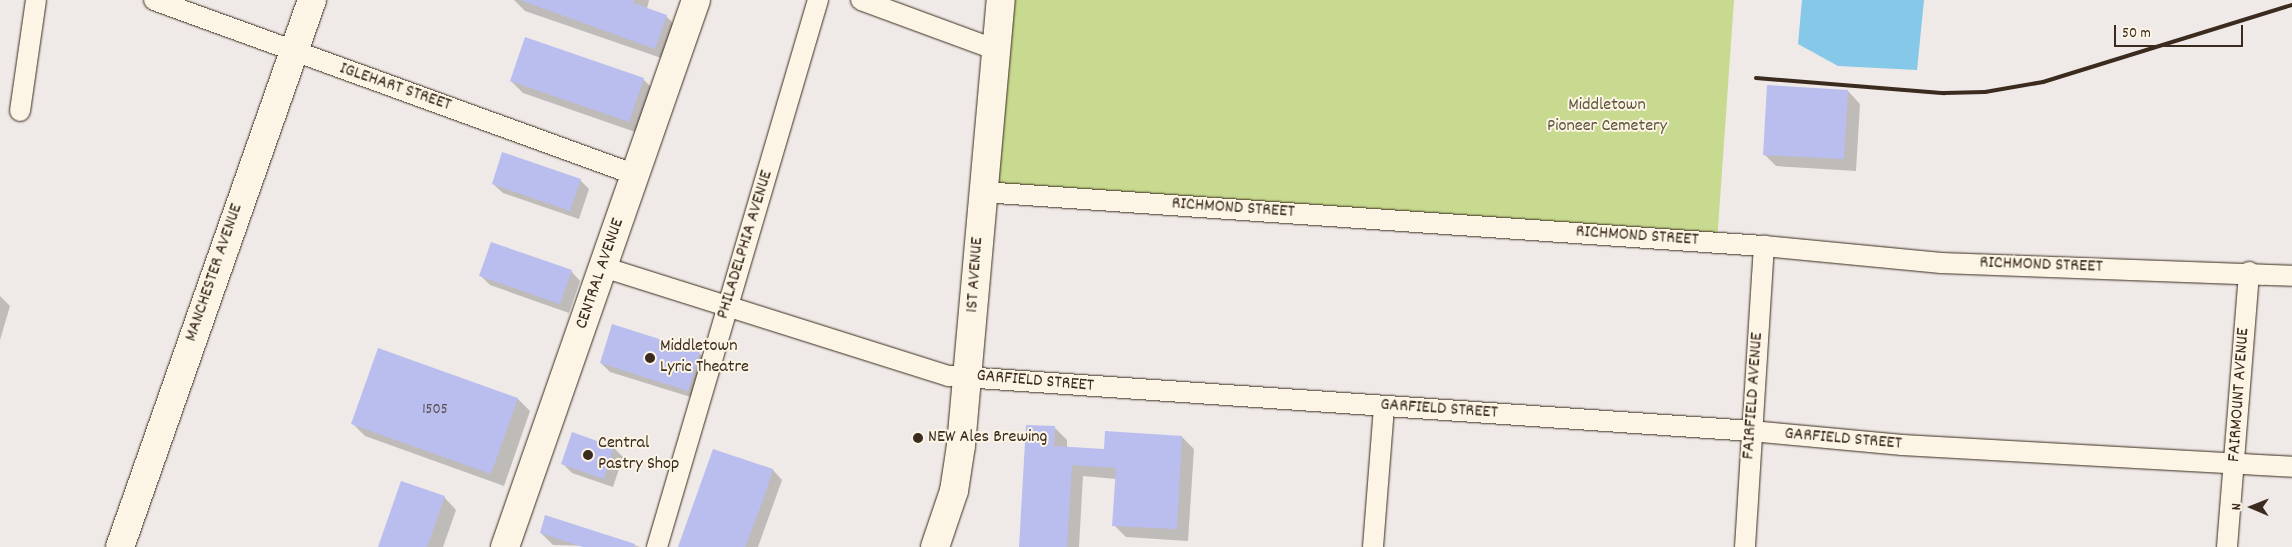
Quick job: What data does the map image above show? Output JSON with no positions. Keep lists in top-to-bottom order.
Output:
{
  "streets": {
    "street": [
      "IGLEHART STREET",
      "RICHMOND STREET",
      "PHILADELPHIA AVENUE",
      "MANCHESTER AVENUE",
      "CENTRAL AVENUE",
      "1ST AVENUE",
      "GARFIELD STREET",
      "FAIRMOUNT AVENUE",
      "FAIRFIELD AVENUE"
    ]
  },
  "crossings": [
    ["IGLEHART STREET", "MANCHESTER AVENUE"],
    ["IGLEHART STREET", "CENTRAL AVENUE"],
    ["RICHMOND STREET", "1ST AVENUE"],
    ["RICHMOND STREET", "FAIRMOUNT AVENUE"],
    ["RICHMOND STREET", "FAIRFIELD AVENUE"],
    ["PHILADELPHIA AVENUE", "GARFIELD STREET"],
    ["CENTRAL AVENUE", "GARFIELD STREET"],
    ["1ST AVENUE", "GARFIELD STREET"],
    ["GARFIELD STREET", "FAIRMOUNT AVENUE"],
    ["GARFIELD STREET", "FAIRFIELD AVENUE"]
  ],
  "parks": ["Middletown Pioneer Cemetery"],
  "places": ["Middletown Lyric Theatre", "NEW Ales Brewing", "Central Pastry Shop"],
  "house_numbers": ["1505"],
  "scale_bar": "50 m",
  "north": "left"
}
